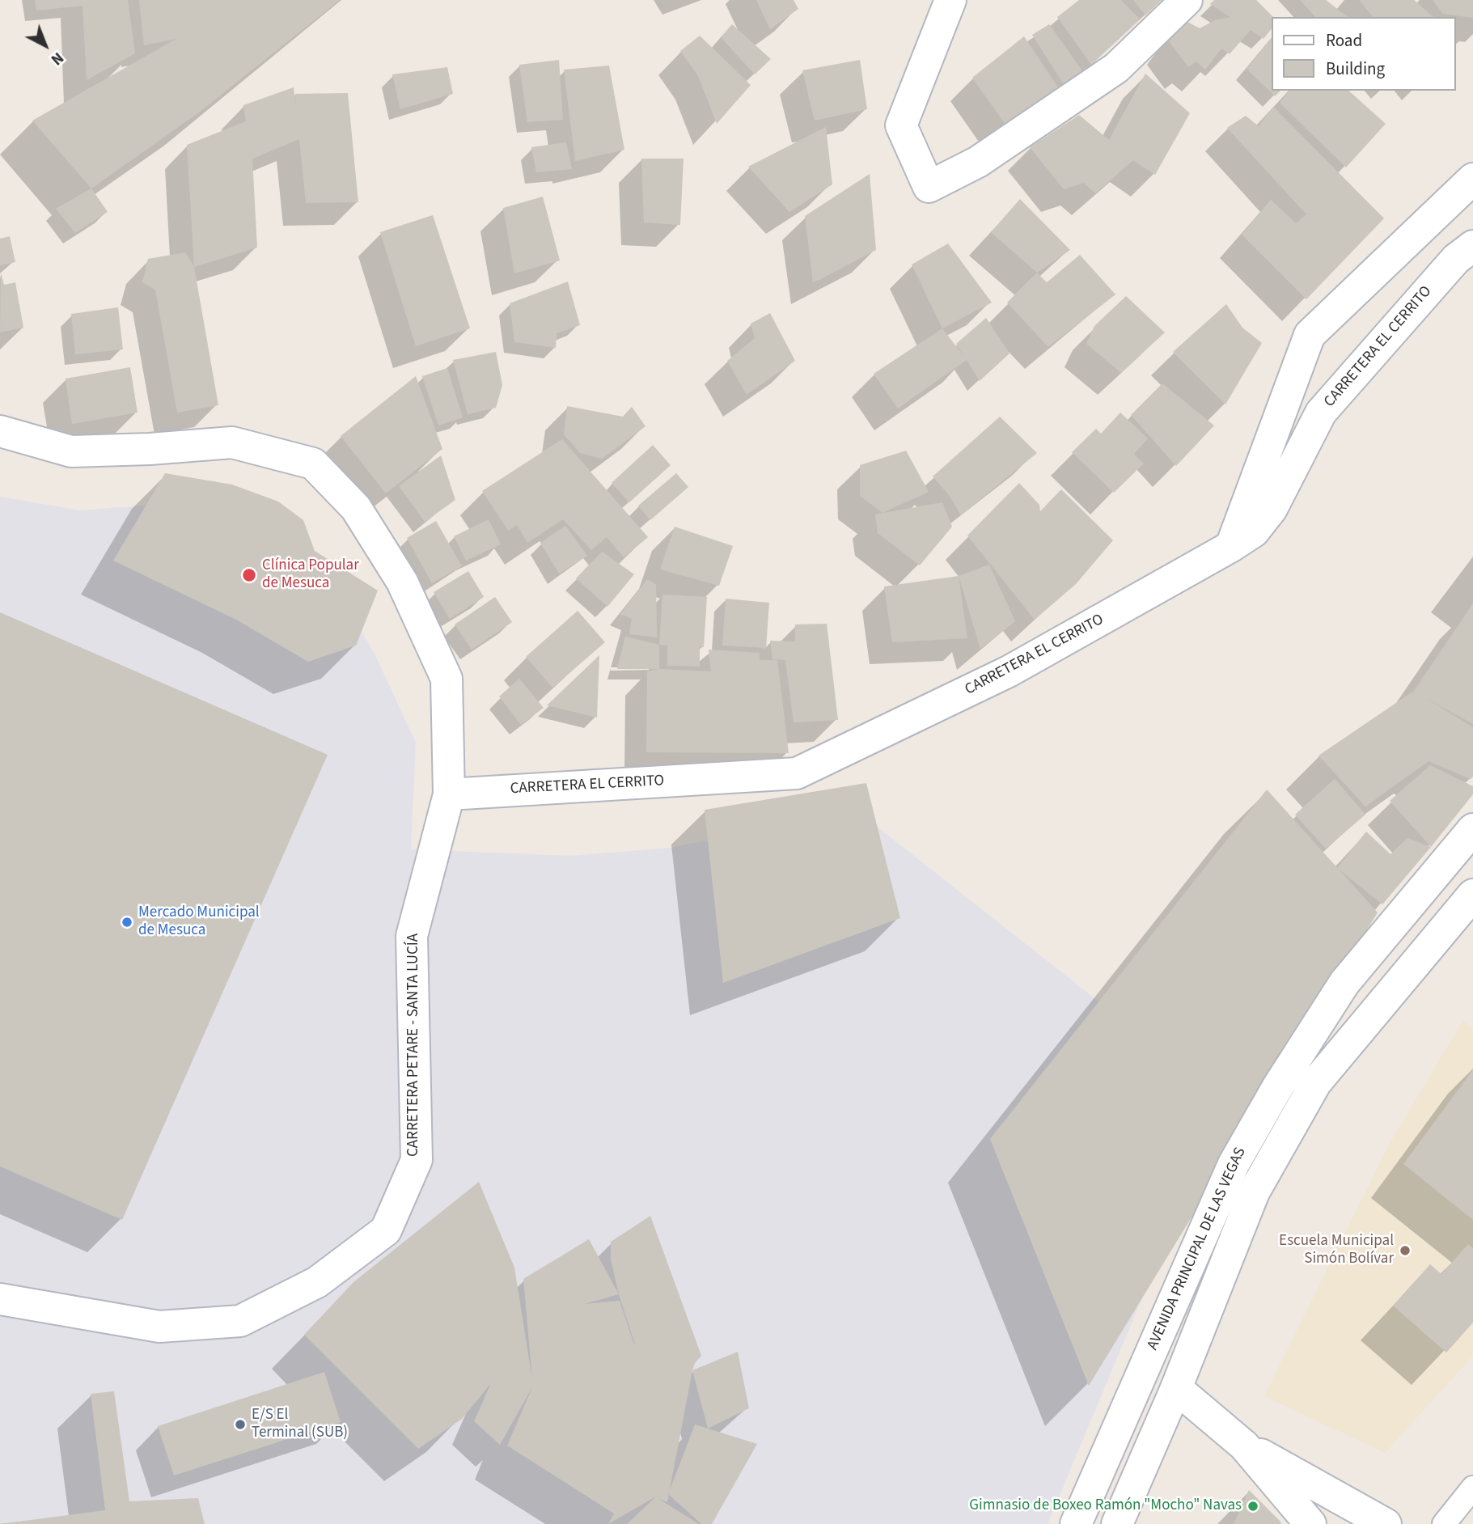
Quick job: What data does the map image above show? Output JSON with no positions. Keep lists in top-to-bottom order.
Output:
{
  "streets": {
    "street": ["CARRETERA EL CERRITO", "CARRETERA PETARE - SANTA LUCÍA", "AVENIDA PRINCIPAL DE LAS VEGAS"]
  },
  "crossings": [
    ["CARRETERA EL CERRITO", "CARRETERA PETARE - SANTA LUCÍA"]
  ],
  "places": [
    "Clínica Popular de Mesuca",
    "Mercado Municipal de Mesuca",
    "Escuela Municipal Simón Bolívar",
    "E/S El Terminal (SUB)",
    "Gimnasio de Boxeo Ramón \"Mocho\" Navas"
  ],
  "legend": ["Road", "Building"],
  "north": "bottom right"
}
